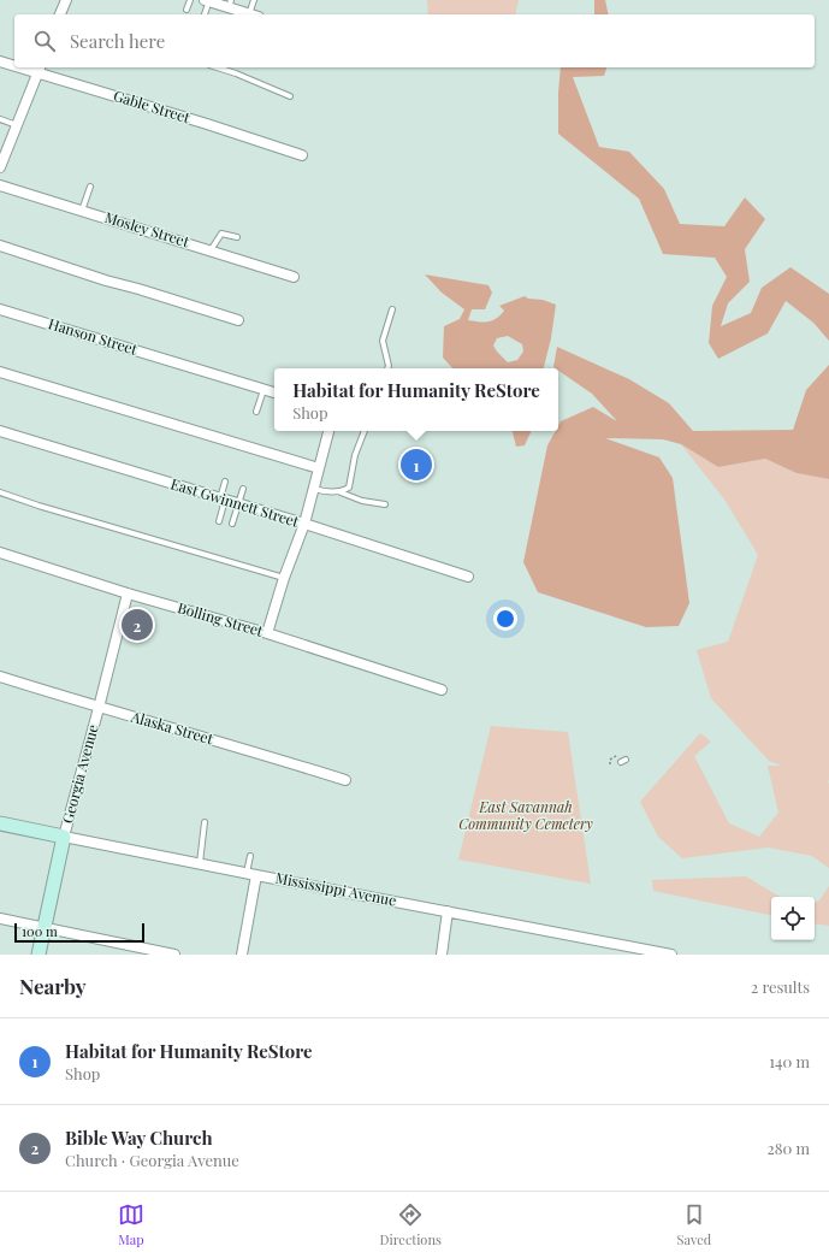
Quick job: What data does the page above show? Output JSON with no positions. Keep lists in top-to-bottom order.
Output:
{
  "streets": {
    "street": [
      "Gable Street",
      "Mosley Street",
      "Hanson Street",
      "East Gwinnett Street",
      "Bolling Street",
      "Alaska Street",
      "Georgia Avenue",
      "Mississippi Avenue"
    ]
  },
  "crossings": [
    ["Bolling Street", "Georgia Avenue"],
    ["Alaska Street", "Georgia Avenue"],
    ["Georgia Avenue", "Mississippi Avenue"]
  ],
  "parks": ["East Savannah Community Cemetery"],
  "scale_bar": "100 m",
  "page": {
    "search": "Search here",
    "popup": ["Habitat for Humanity ReStore", "Shop"],
    "pins": ["1", "2"],
    "scale": "100 m",
    "heading": ["Nearby", "2 results"],
    "list": [
      {
        "mark": "1",
        "name": "Habitat for Humanity ReStore",
        "note": "Shop",
        "value": "140 m"
      },
      {
        "mark": "2",
        "name": "Bible Way Church",
        "note": "Church · Georgia Avenue",
        "value": "280 m"
      }
    ],
    "nav": ["Map", "Directions", "Saved"]
  }
}
